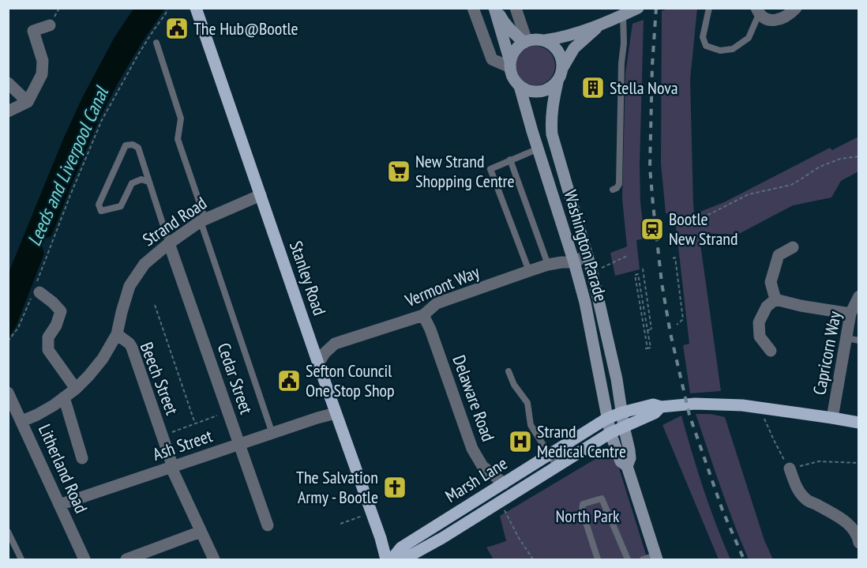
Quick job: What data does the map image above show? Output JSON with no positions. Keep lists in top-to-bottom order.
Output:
{
  "streets": {
    "main road": ["Stanley Road", "Marsh Lane"],
    "street": [
      "Strand Road",
      "Washington Parade",
      "Vermont Way",
      "Capricorn Way",
      "Beech Street",
      "Cedar Street",
      "Delaware Road",
      "Ash Street",
      "Litherland Road"
    ]
  },
  "crossings": [
    ["Strand Road", "Stanley Road"],
    ["Strand Road", "Beech Street"],
    ["Strand Road", "Cedar Street"],
    ["Strand Road", "Litherland Road"],
    ["Washington Parade", "Vermont Way"],
    ["Washington Parade", "Marsh Lane"],
    ["Stanley Road", "Vermont Way"],
    ["Stanley Road", "Ash Street"],
    ["Vermont Way", "Delaware Road"],
    ["Capricorn Way", "Marsh Lane"],
    ["Beech Street", "Ash Street"],
    ["Cedar Street", "Ash Street"],
    ["Delaware Road", "Marsh Lane"],
    ["Ash Street", "Litherland Road"]
  ],
  "water": ["Leeds and Liverpool Canal"],
  "parks": ["North Park"],
  "places": {
    "public building": ["The Hub@Bootle", "Sefton Council One Stop Shop"],
    "building": ["Stella Nova"],
    "supermarket": ["New Strand Shopping Centre"],
    "station": ["Bootle New Strand"],
    "hospital": ["Strand Medical Centre"],
    "church": ["The Salvation Army - Bootle"]
  }
}
